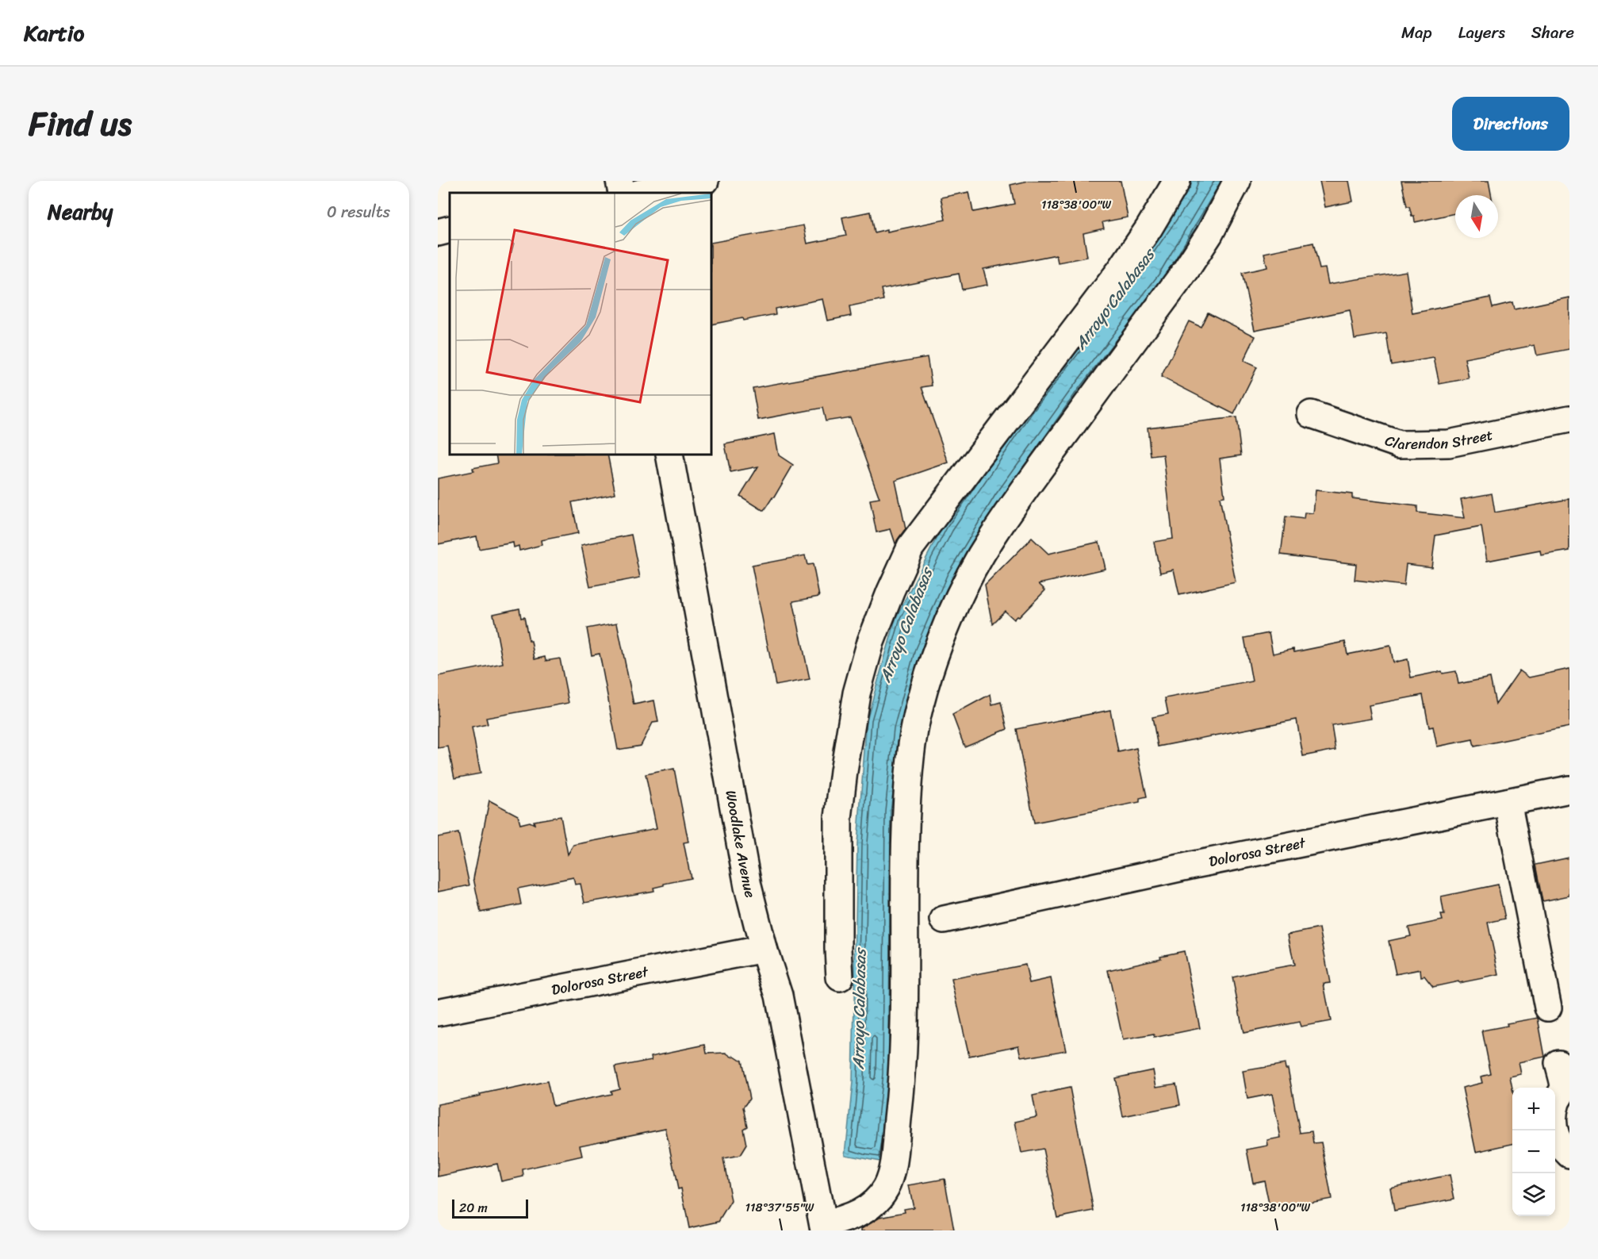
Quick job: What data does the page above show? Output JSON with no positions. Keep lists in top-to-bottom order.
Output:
{
  "streets": {
    "street": ["Clarendon Street", "Woodlake Avenue", "Dolorosa Street"]
  },
  "crossings": [
    ["Woodlake Avenue", "Dolorosa Street"]
  ],
  "water": ["Arroyo Calabasas"],
  "scale_bar": "20 m",
  "north": "bottom",
  "page": {
    "header": "Kartio",
    "nav": ["Map", "Layers", "Share"],
    "title": "Find us",
    "buttons": "Directions",
    "heading": ["Nearby", "0 results"],
    "map_buttons": ["+", "−"],
    "scale": "20 m"
  },
  "coordinates": ["118°38'00\"W", "118°37'55\"W"]
}
